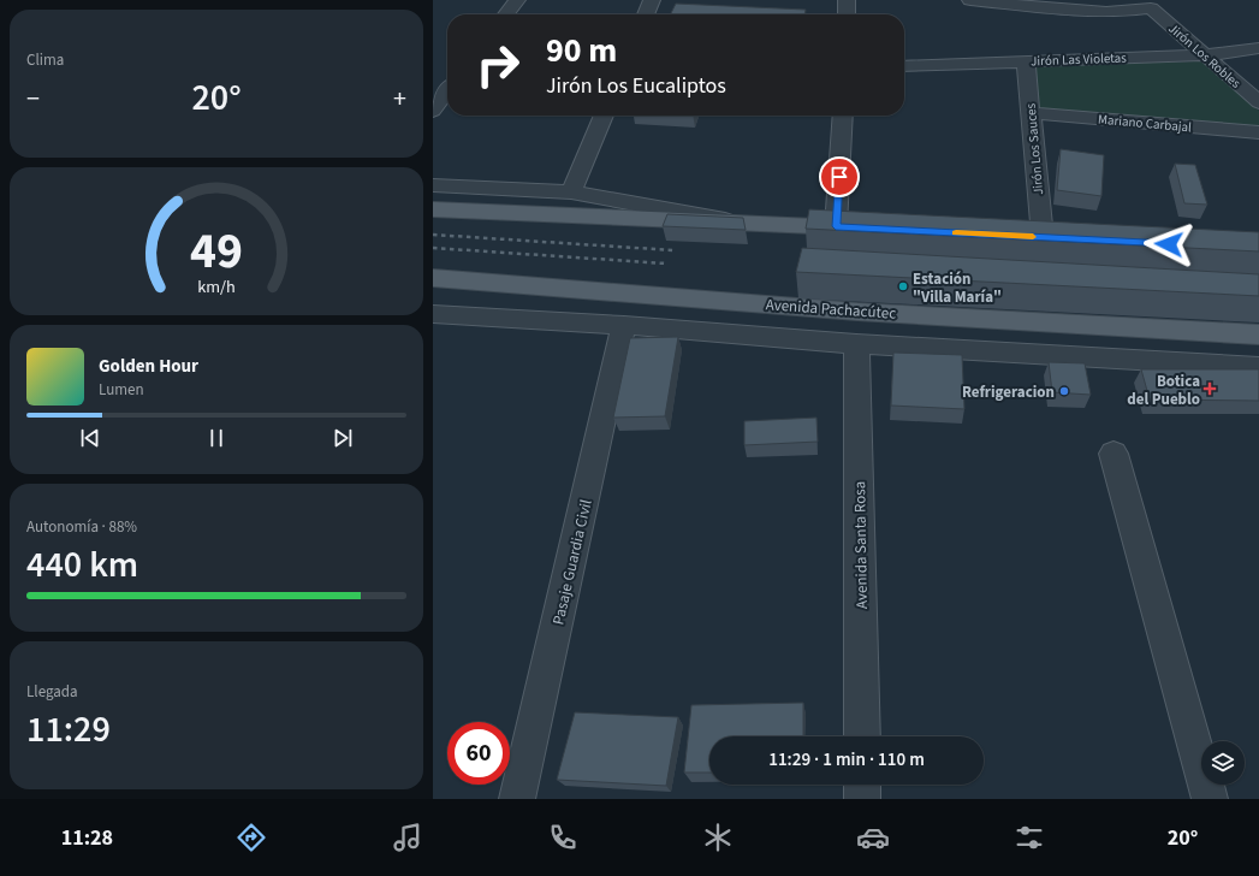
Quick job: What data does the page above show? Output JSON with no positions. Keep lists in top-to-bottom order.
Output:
{
  "streets": {
    "main road": ["Avenida Pachacútec"],
    "street": [
      "Jirón Los Robles",
      "Jirón Las Violetas",
      "Mariano Carbajal",
      "Jirón Los Sauces",
      "Avenida Santa Rosa",
      "Pasaje Guardia Civil"
    ]
  },
  "crossings": [
    ["Jirón Los Robles", "Jirón Las Violetas"],
    ["Jirón Las Violetas", "Jirón Los Sauces"],
    ["Mariano Carbajal", "Jirón Los Sauces"]
  ],
  "places": {
    "other": ["Estación \"Villa María\"", "Refrigeracion"],
    "health": ["Botica del Pueblo"]
  },
  "page": {
    "tile": [
      "Clima",
      ["Autonomía · 88%", "440 km"],
      ["Llegada", "11:29"]
    ],
    "turn": ["90 m", "Jirón Los Eucaliptos"],
    "heat": ["−", "20°", "+"],
    "song": ["Golden Hour", "Lumen"],
    "limit": "60",
    "trip": "11:29 · 1 min · 110 m",
    "tabs": ["11:28", "20°"],
    "gauge": ["49", "km/h"]
  }
}
